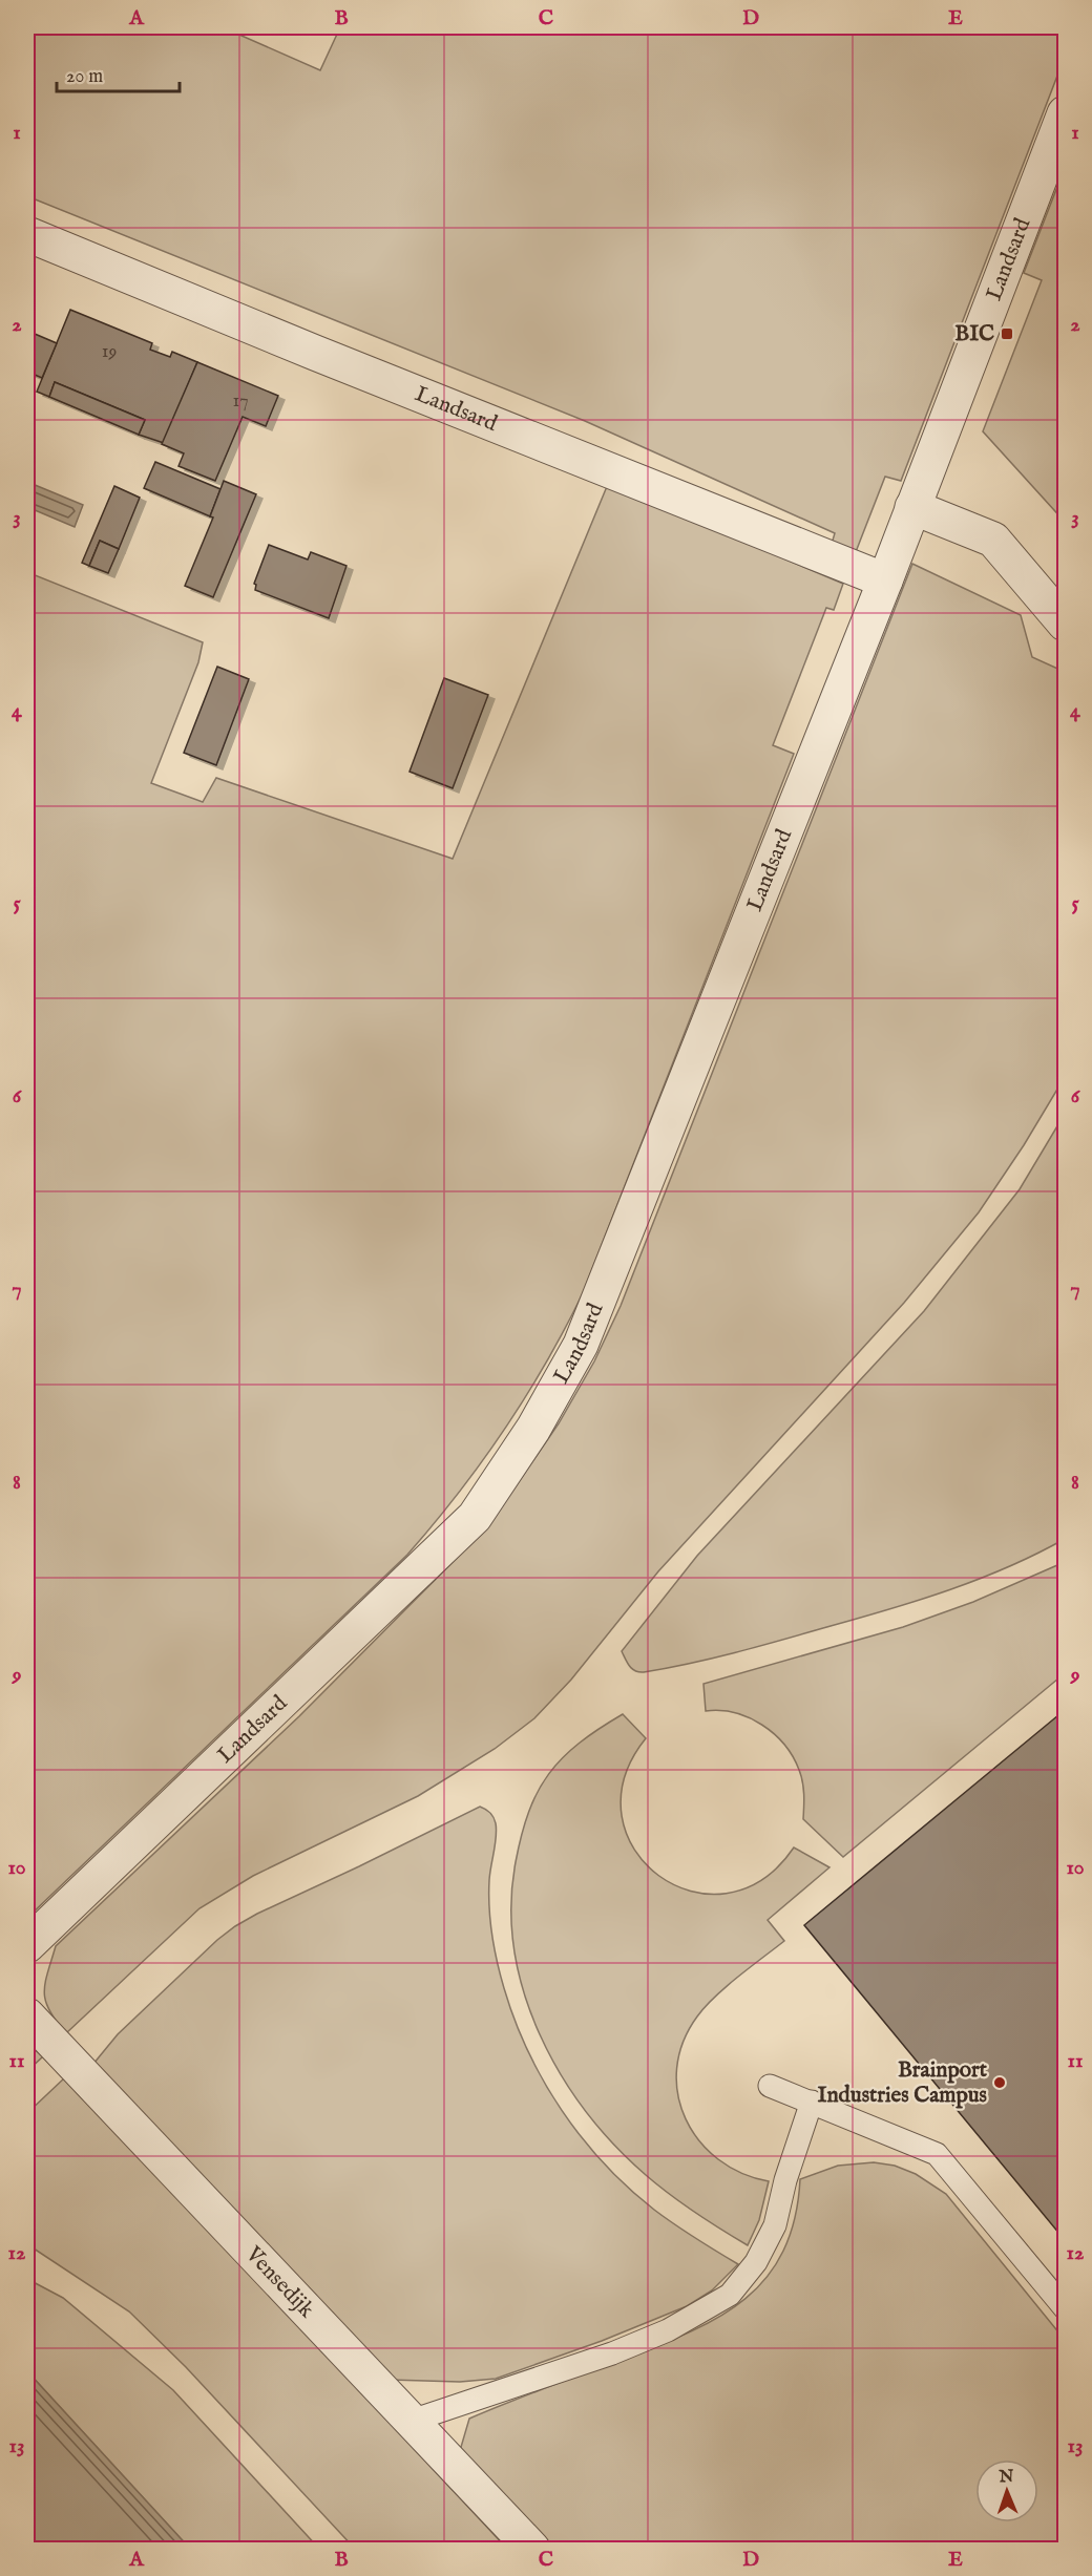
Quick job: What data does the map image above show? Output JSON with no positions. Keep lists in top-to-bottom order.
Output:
{
  "streets": {
    "street": ["Landsard", "Vensedijk"]
  },
  "places": {
    "transit": ["BIC"],
    "other": ["Brainport Industries Campus"]
  },
  "house_numbers": ["19", "17"],
  "scale_bar": "20 m",
  "north": "top",
  "grid": {
    "columns": [
      "A",
      "B",
      "C",
      "D",
      "E"
    ],
    "rows": [
      "1",
      "2",
      "3",
      "4",
      "5",
      "6",
      "7",
      "8",
      "9",
      "10",
      "11",
      "12",
      "13"
    ]
  }
}
